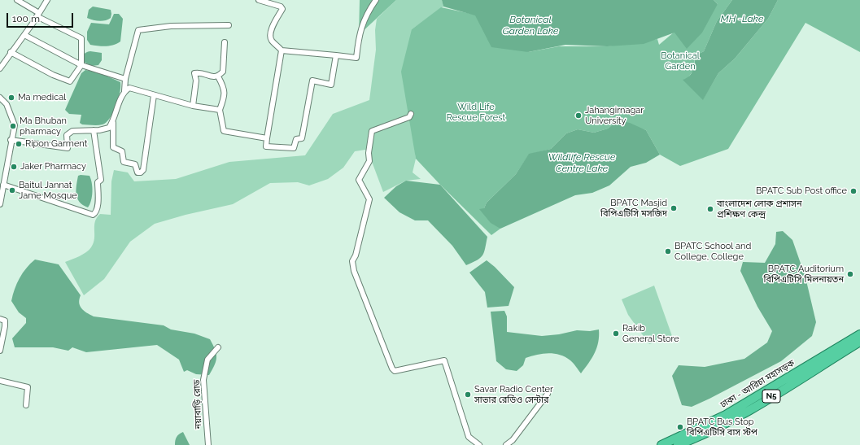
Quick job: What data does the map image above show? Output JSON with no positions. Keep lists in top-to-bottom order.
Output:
{
  "streets": {
    "highway": ["ঢাকা - আরিচা মহাসড়ক", "N5"],
    "street": ["নয়াবাড়ি রোড"]
  },
  "water": ["MH -Lake", "Botanical Garden Lake", "Wildlife Rescue Centre Lake"],
  "parks": ["Botanical Garden", "Wild Life Rescue Forest"],
  "places": [
    "Ma medical",
    "Jahangirnagar University",
    "Ma Bhuban pharmacy",
    "Ripon Garment",
    "Jaker Pharmacy",
    "Baitul Jannat Jame Mosque",
    "BPATC Sub Post office",
    "BPATC Masjid বিপিএটিসি মসজিদ",
    "বাংলাদেশ লোক প্রশাসন প্রশিক্ষণ কেন্দ্র",
    "BPATC School and College, College",
    "BPATC Auditorium বিপিএটিসি মিলনায়তন",
    "Rakib General Store",
    "Savar Radio Center সাভার রেডিও সেন্টার",
    "BPATC Bus Stop বিপিএটিসি বাস স্টপ"
  ],
  "scale_bar": "100 m"
}
